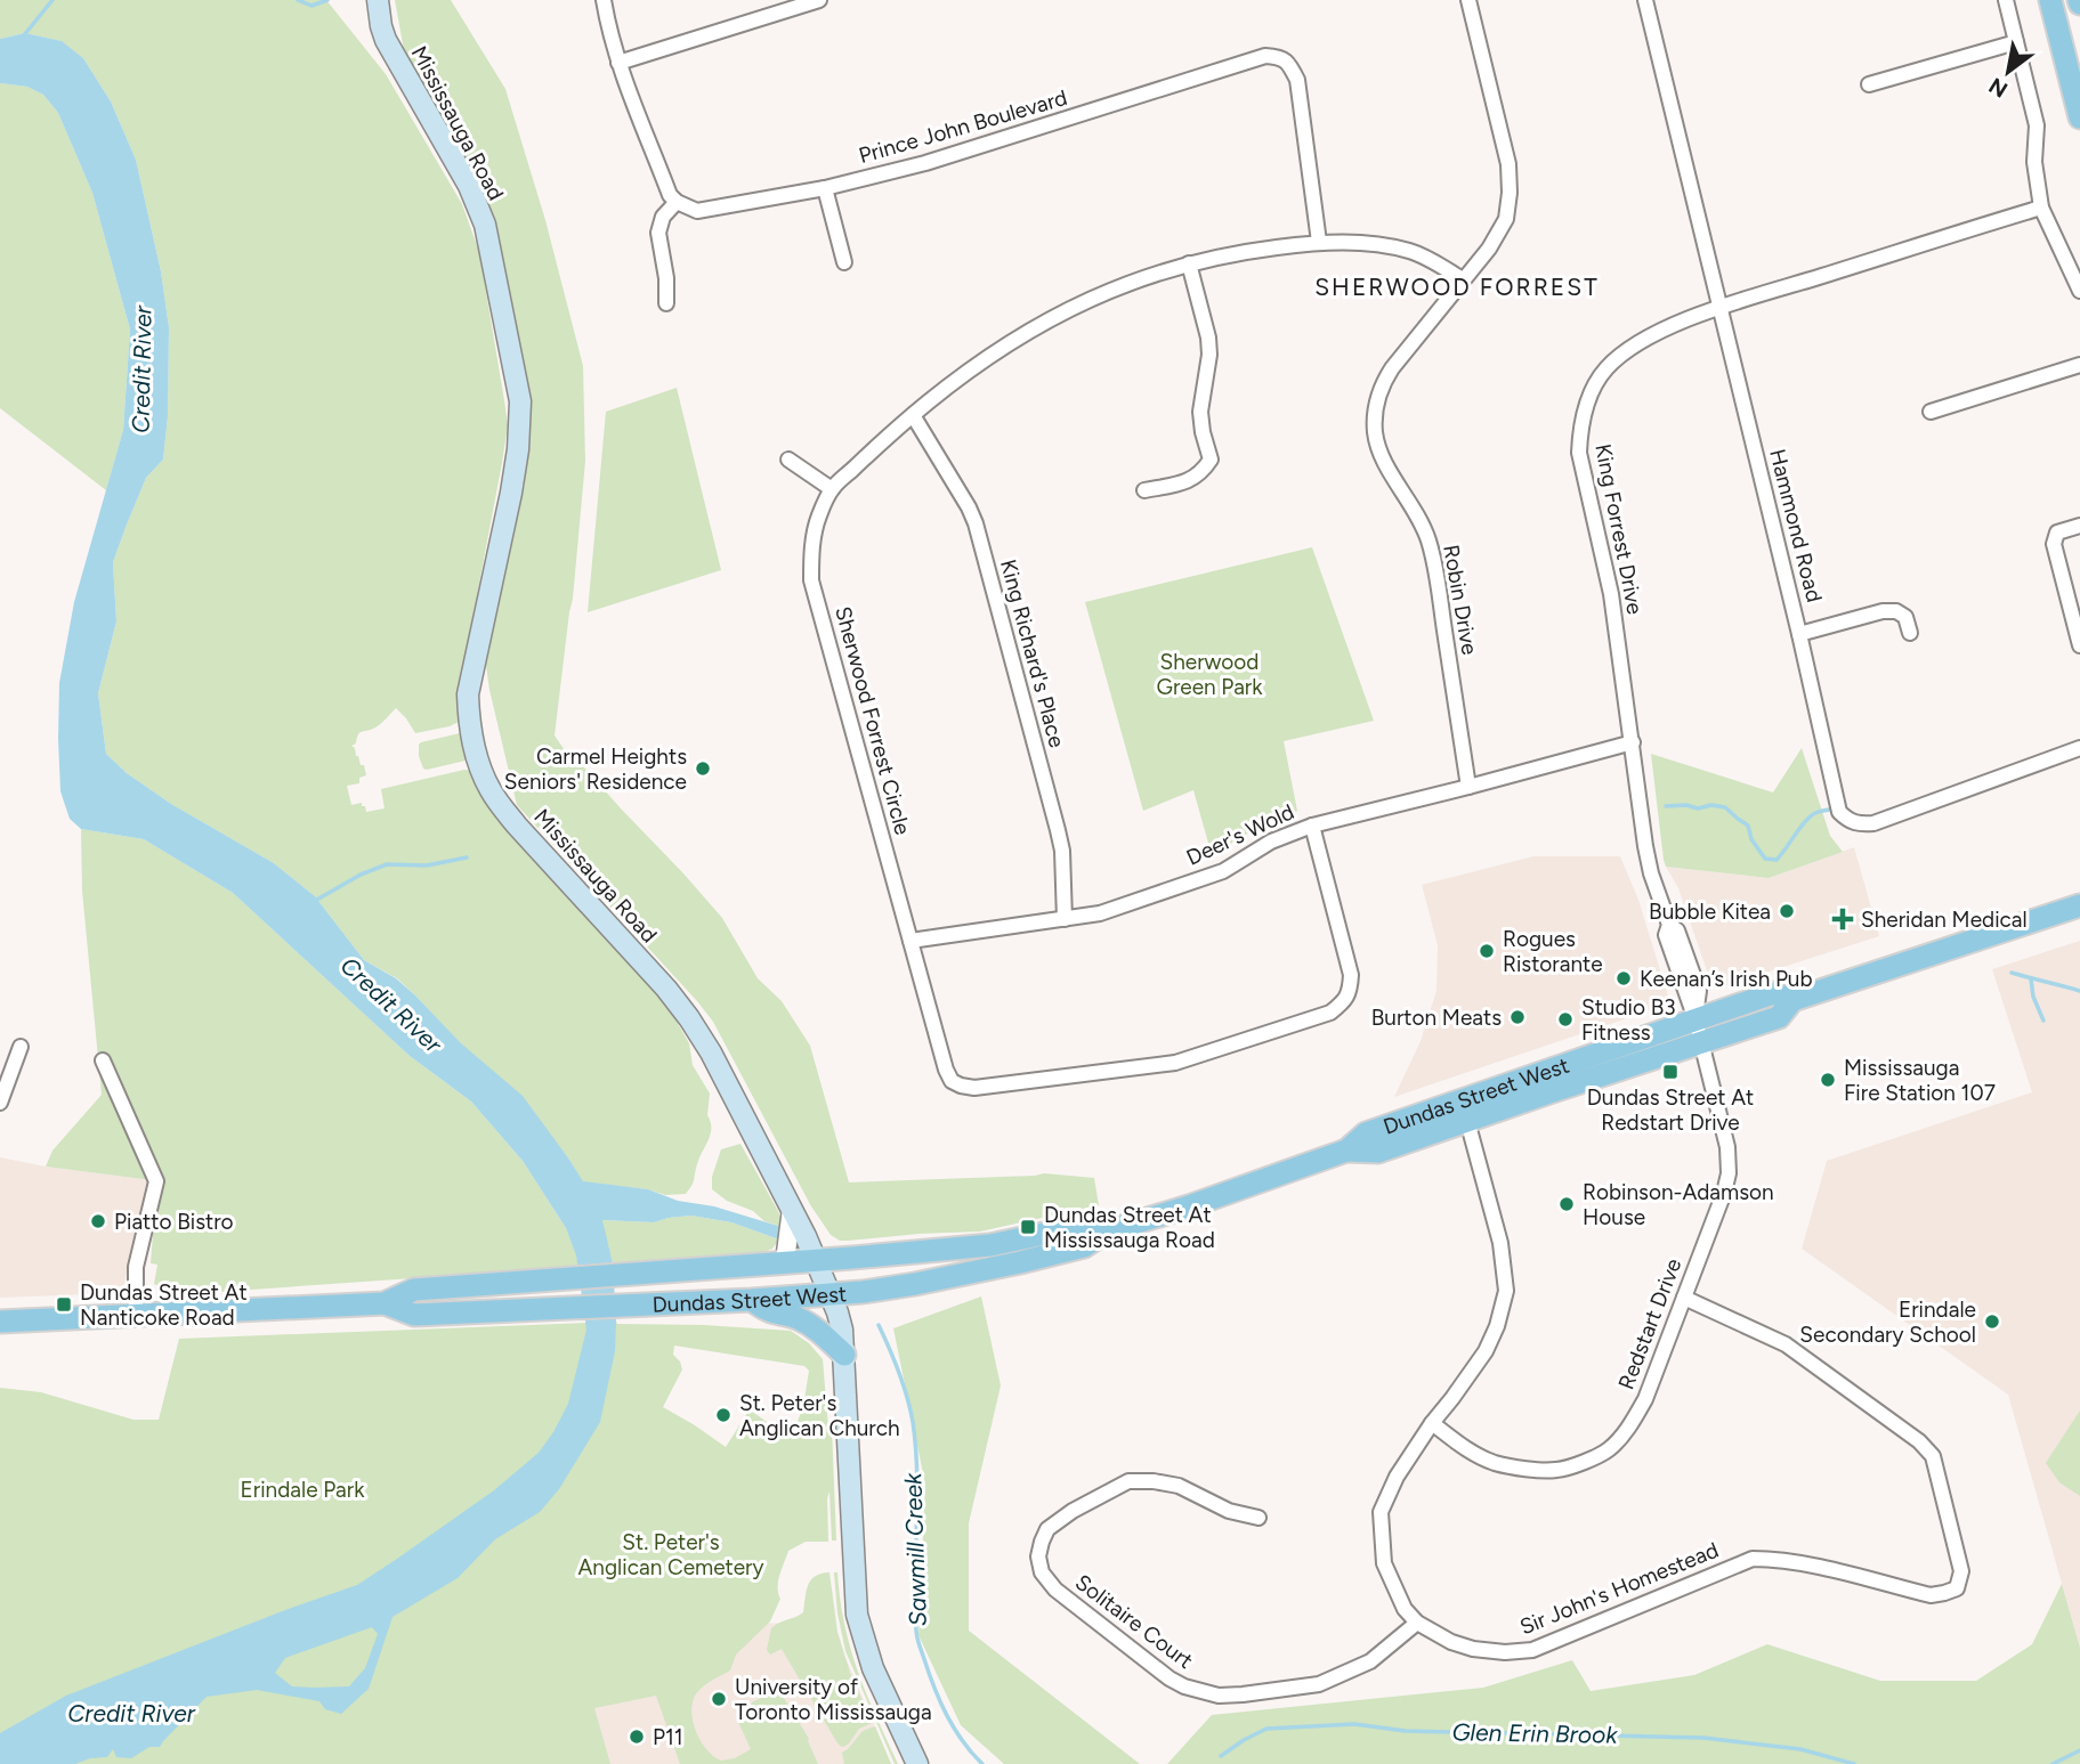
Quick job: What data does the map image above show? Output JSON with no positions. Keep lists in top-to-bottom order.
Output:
{
  "streets": {
    "main road": ["Mississauga Road", "Dundas Street West"],
    "street": [
      "Prince John Boulevard",
      "Hammond Road",
      "King Forrest Drive",
      "Robin Drive",
      "King Richard's Place",
      "Sherwood Forrest Circle",
      "Deer's Wold",
      "Redstart Drive",
      "Sir John's Homestead",
      "Solitaire Court"
    ]
  },
  "crossings": [
    ["Mississauga Road", "Dundas Street West"],
    ["Prince John Boulevard", "Sherwood Forrest Circle"],
    ["Hammond Road", "King Forrest Drive"],
    ["King Forrest Drive", "Deer's Wold"],
    ["King Forrest Drive", "Dundas Street West"],
    ["King Forrest Drive", "Redstart Drive"],
    ["Robin Drive", "Sherwood Forrest Circle"],
    ["Robin Drive", "Deer's Wold"],
    ["King Richard's Place", "Sherwood Forrest Circle"],
    ["King Richard's Place", "Deer's Wold"],
    ["Sherwood Forrest Circle", "Deer's Wold"],
    ["Dundas Street West", "Redstart Drive"],
    ["Dundas Street West", "Sir John's Homestead"],
    ["Redstart Drive", "Sir John's Homestead"],
    ["Sir John's Homestead", "Solitaire Court"]
  ],
  "districts": ["SHERWOOD FORREST"],
  "water": ["Credit River", "Sawmill Creek", "Glen Erin Brook"],
  "parks": ["Sherwood Green Park", "Erindale Park", "St. Peter's Anglican Cemetery"],
  "places": {
    "other": [
      "Carmel Heights Seniors' Residence",
      "Bubble Kitea",
      "Rogues Ristorante",
      "Keenan’s Irish Pub",
      "Burton Meats",
      "Studio B3 Fitness",
      "Mississauga Fire Station 107",
      "Robinson-Adamson House",
      "Piatto Bistro",
      "Erindale Secondary School",
      "St. Peter's Anglican Church",
      "University of Toronto Mississauga",
      "P11"
    ],
    "health": ["Sheridan Medical"],
    "transit": ["Dundas Street At Redstart Drive", "Dundas Street At Mississauga Road", "Dundas Street At Nanticoke Road"]
  },
  "north": "bottom left"
}
